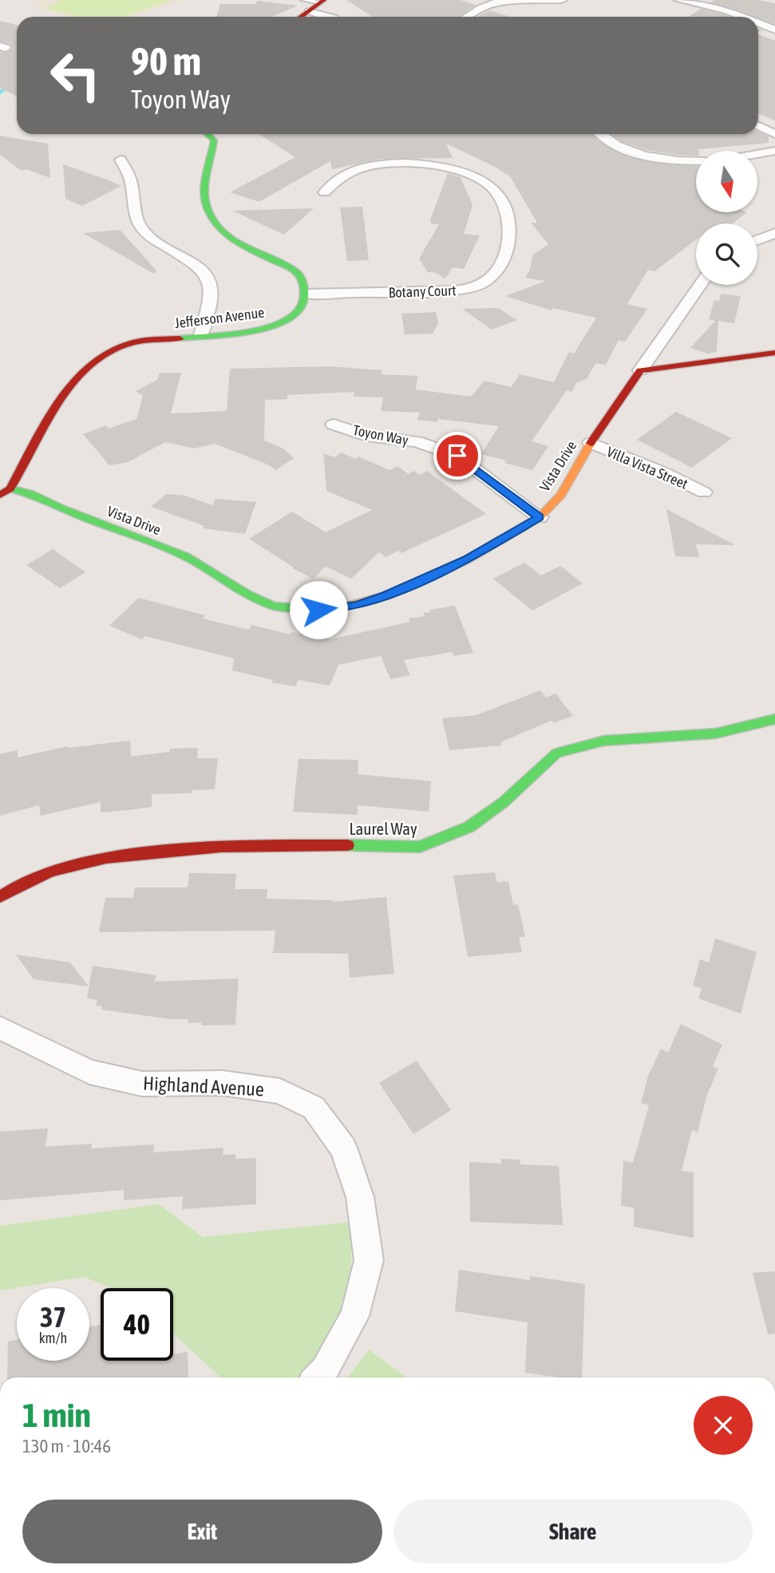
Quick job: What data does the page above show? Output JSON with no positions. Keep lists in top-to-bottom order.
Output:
{
  "streets": {
    "street": [
      "Botany Court",
      "Jefferson Avenue",
      "Toyon Way",
      "Vista Drive",
      "Villa Vista Street",
      "Laurel Way",
      "Highland Avenue"
    ]
  },
  "crossings": [
    ["Botany Court", "Jefferson Avenue"],
    ["Jefferson Avenue", "Vista Drive"],
    ["Toyon Way", "Vista Drive"],
    ["Vista Drive", "Villa Vista Street"]
  ],
  "north": "bottom",
  "page": {
    "turn": ["90 m", "Toyon Way"],
    "speed": "37 km/h",
    "limit": "40",
    "heading": ["1 min", "130 m · 10:46"],
    "buttons": ["Exit", "Share"]
  }
}
